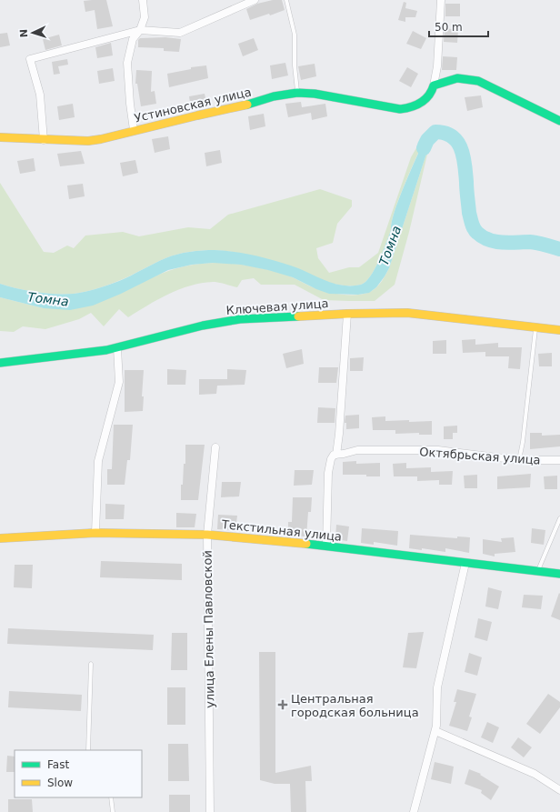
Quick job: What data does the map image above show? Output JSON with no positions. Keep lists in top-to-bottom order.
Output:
{
  "streets": {
    "street": [
      "Устиновская улица",
      "Ключевая улица",
      "Октябрьская улица",
      "Текстильная улица",
      "улица Елены Павловской"
    ]
  },
  "crossings": [
    ["Текстильная улица", "улица Елены Павловской"]
  ],
  "water": ["Томна"],
  "places": {
    "health": ["Центральная городская больница"]
  },
  "legend": ["Fast", "Slow"],
  "scale_bar": "50 m",
  "north": "left"
}
